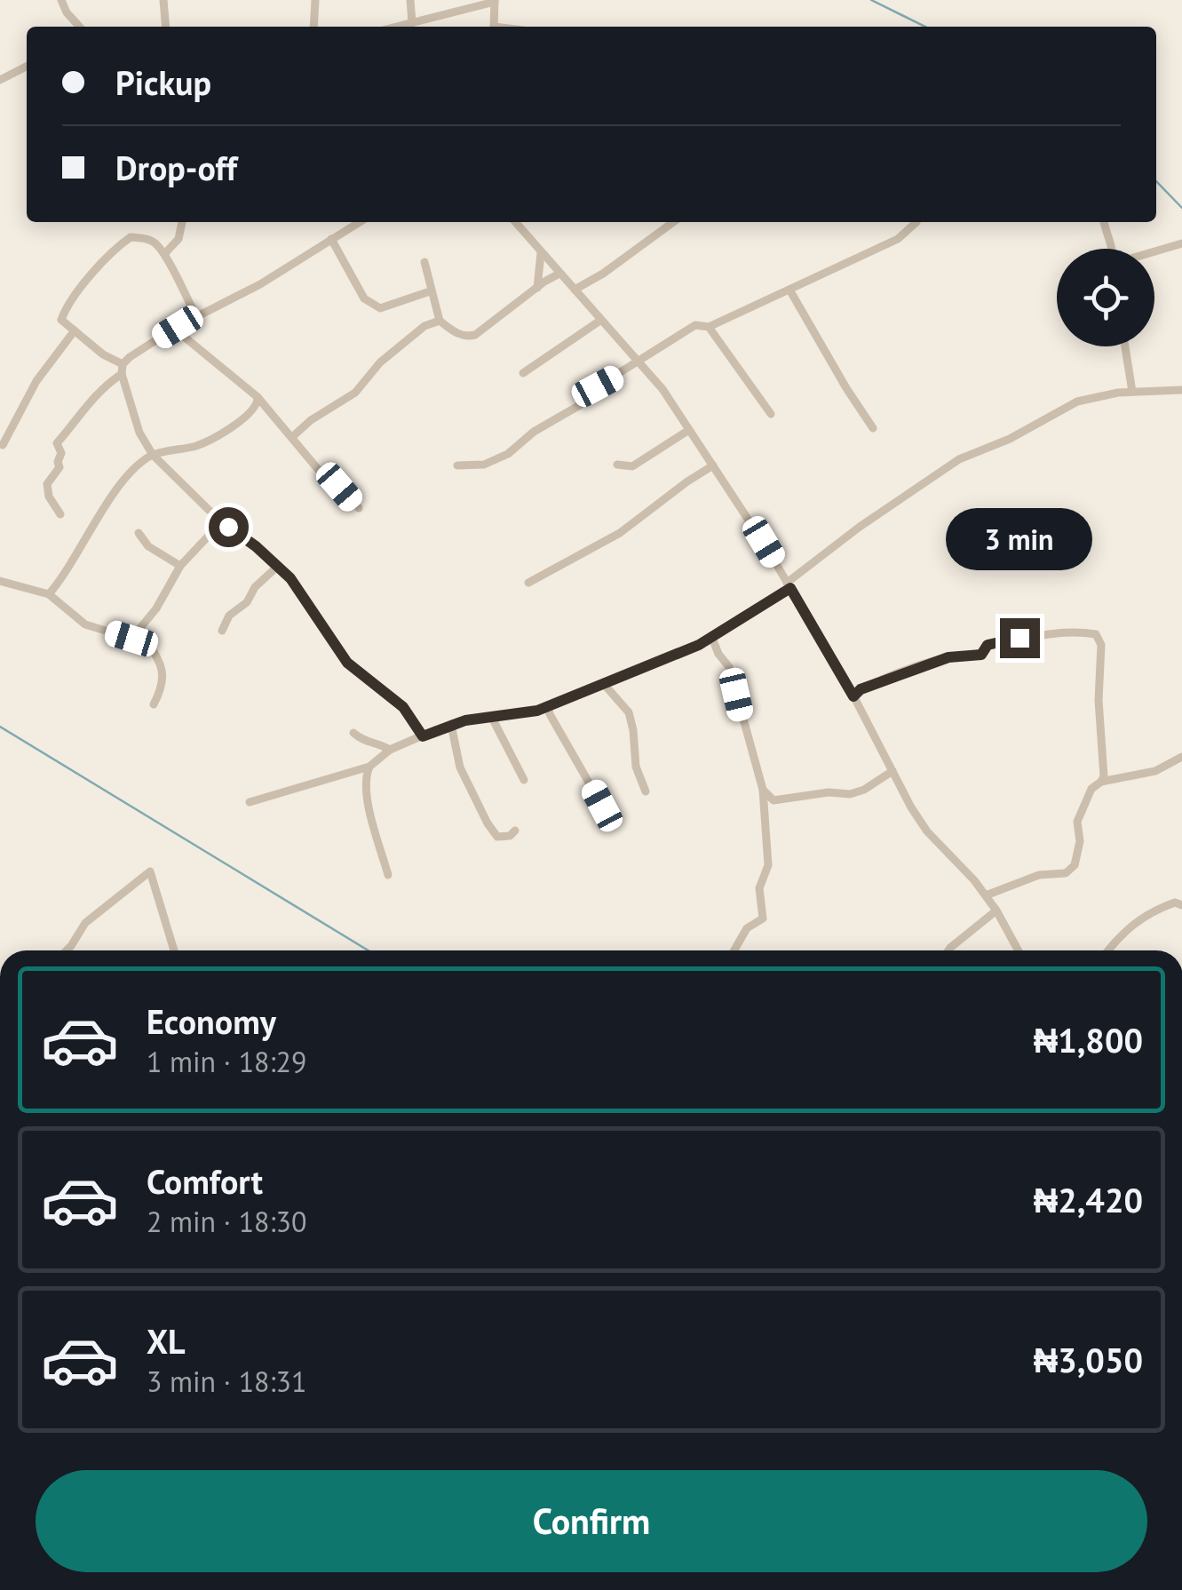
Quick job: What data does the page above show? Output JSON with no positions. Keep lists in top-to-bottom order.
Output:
{
  "page": {
    "banner": ["Pickup", "Drop-off"],
    "bubble": "3 min",
    "list": [
      {
        "name": "Economy",
        "note": "1 min · 18:29",
        "value": "₦1,800"
      },
      {
        "name": "Comfort",
        "note": "2 min · 18:30",
        "value": "₦2,420"
      },
      {
        "name": "XL",
        "note": "3 min · 18:31",
        "value": "₦3,050"
      }
    ],
    "buttons": "Confirm"
  }
}
